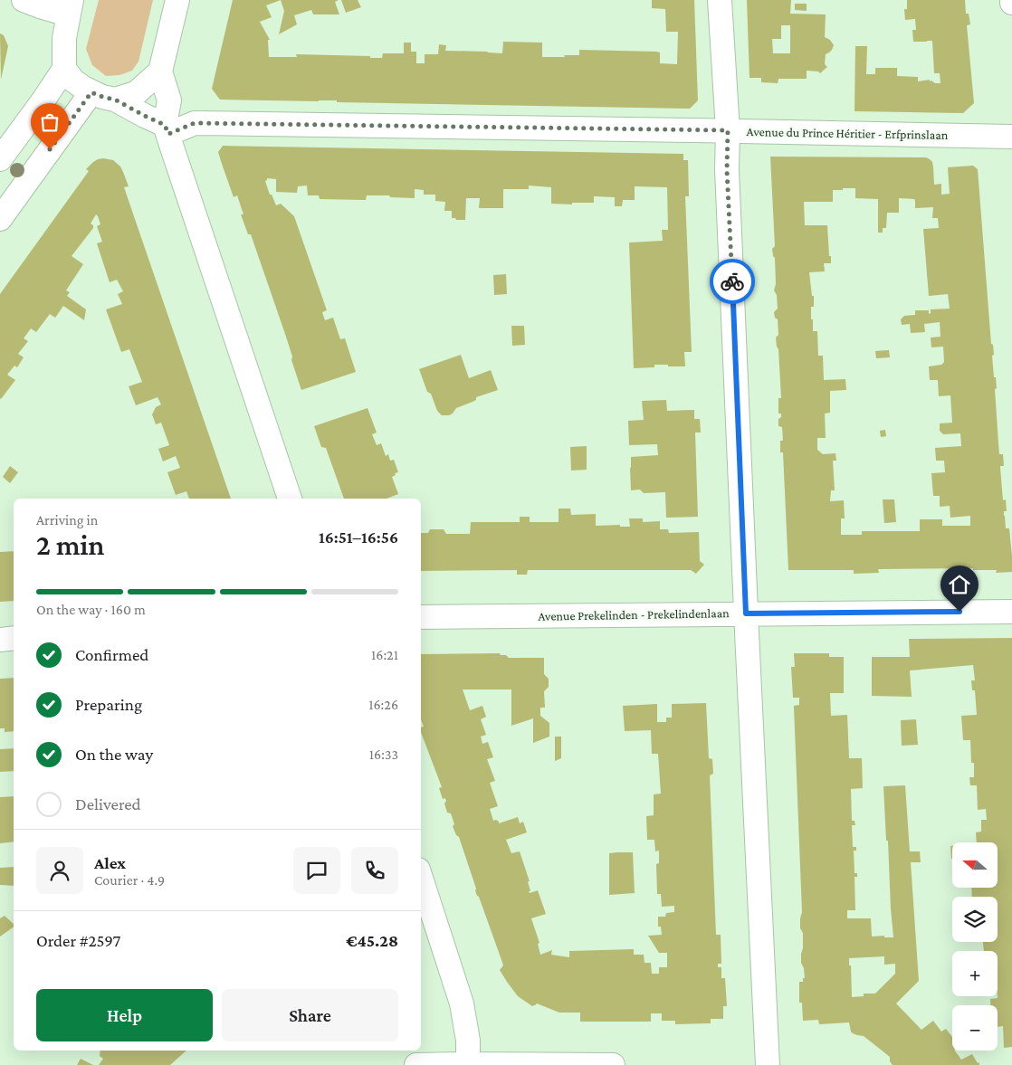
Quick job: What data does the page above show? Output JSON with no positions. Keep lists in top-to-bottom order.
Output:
{
  "streets": {
    "street": ["Avenue du Prince Héritier - Erfprinslaan", "Avenue Prekelinden - Prekelindenlaan"]
  },
  "north": "left",
  "page": {
    "heading": ["2 min", "Arriving in", "16:51–16:56"],
    "panel": [
      "Alex",
      "Courier · 4.9",
      "Order #2597",
      "€45.28"
    ],
    "bar": "On the way · 160 m",
    "list": [
      ["Confirmed", "16:21"],
      ["Preparing", "16:26"],
      ["On the way", "16:33"],
      "Delivered"
    ],
    "map_buttons": ["+", "−"],
    "buttons": ["Help", "Share"]
  }
}
